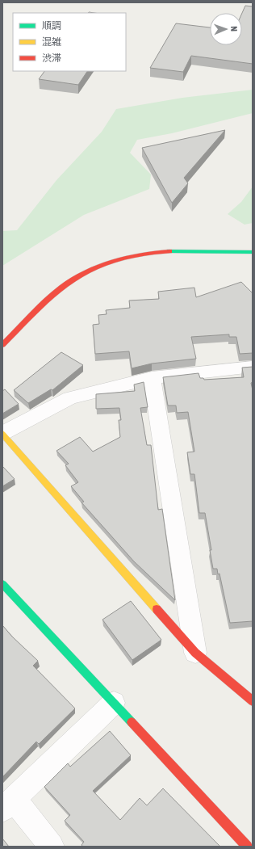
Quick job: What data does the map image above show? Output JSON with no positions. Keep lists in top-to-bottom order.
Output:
{
  "legend": ["順調", "混雑", "渋滞"],
  "north": "right"
}
